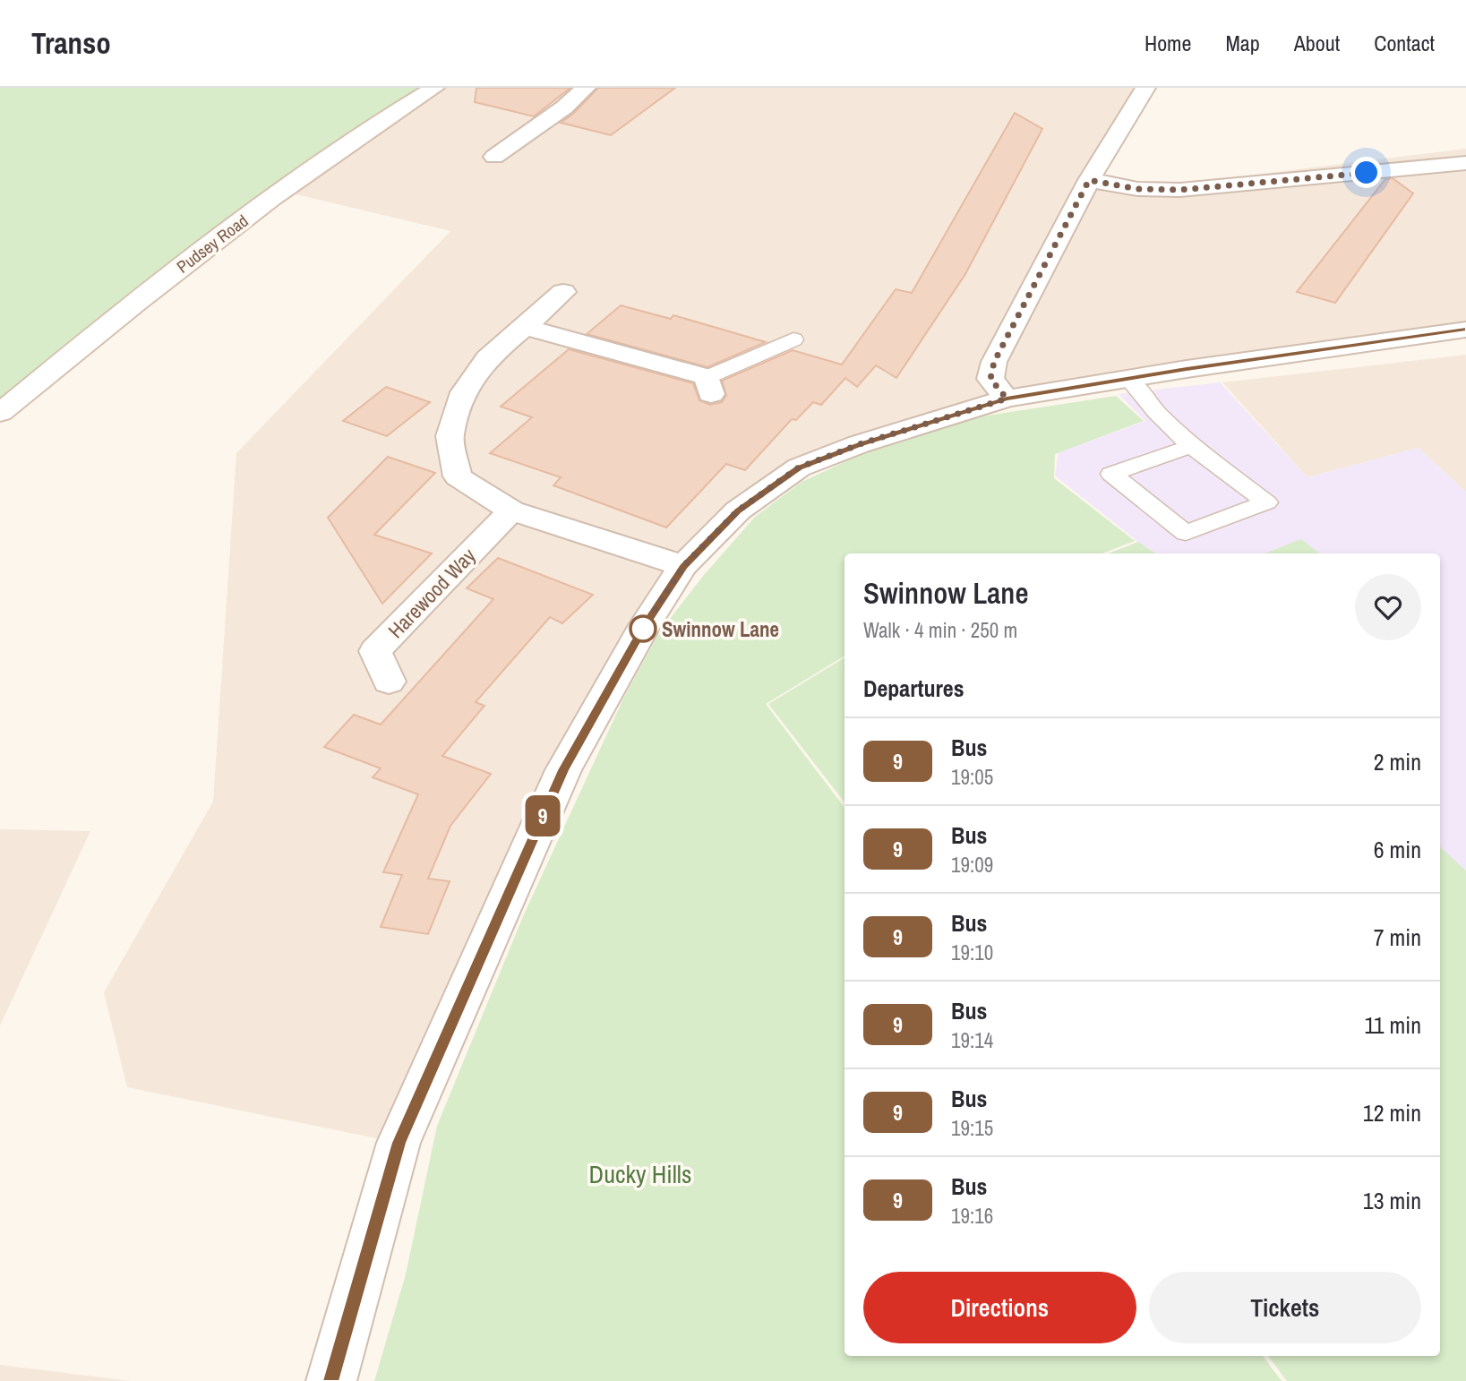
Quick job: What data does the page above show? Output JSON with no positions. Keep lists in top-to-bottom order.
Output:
{
  "streets": {
    "street": ["Pudsey Road", "Harewood Way"]
  },
  "parks": ["Ducky Hills"],
  "places": ["Swinnow Lane"],
  "lines": ["bus line 9"],
  "page": {
    "header": "Transo",
    "nav": [
      "Home",
      "Map",
      "About",
      "Contact"
    ],
    "on_map": "9",
    "heading": [
      ["Swinnow Lane", "Walk · 4 min · 250 m"],
      "Departures"
    ],
    "list": [
      {
        "mark": "9",
        "name": "Bus",
        "note": "19:05",
        "value": "2 min"
      },
      {
        "mark": "9",
        "name": "Bus",
        "note": "19:09",
        "value": "6 min"
      },
      {
        "mark": "9",
        "name": "Bus",
        "note": "19:10",
        "value": "7 min"
      },
      {
        "mark": "9",
        "name": "Bus",
        "note": "19:14",
        "value": "11 min"
      },
      {
        "mark": "9",
        "name": "Bus",
        "note": "19:15",
        "value": "12 min"
      },
      {
        "mark": "9",
        "name": "Bus",
        "note": "19:16",
        "value": "13 min"
      }
    ],
    "buttons": ["Directions", "Tickets"]
  }
}
